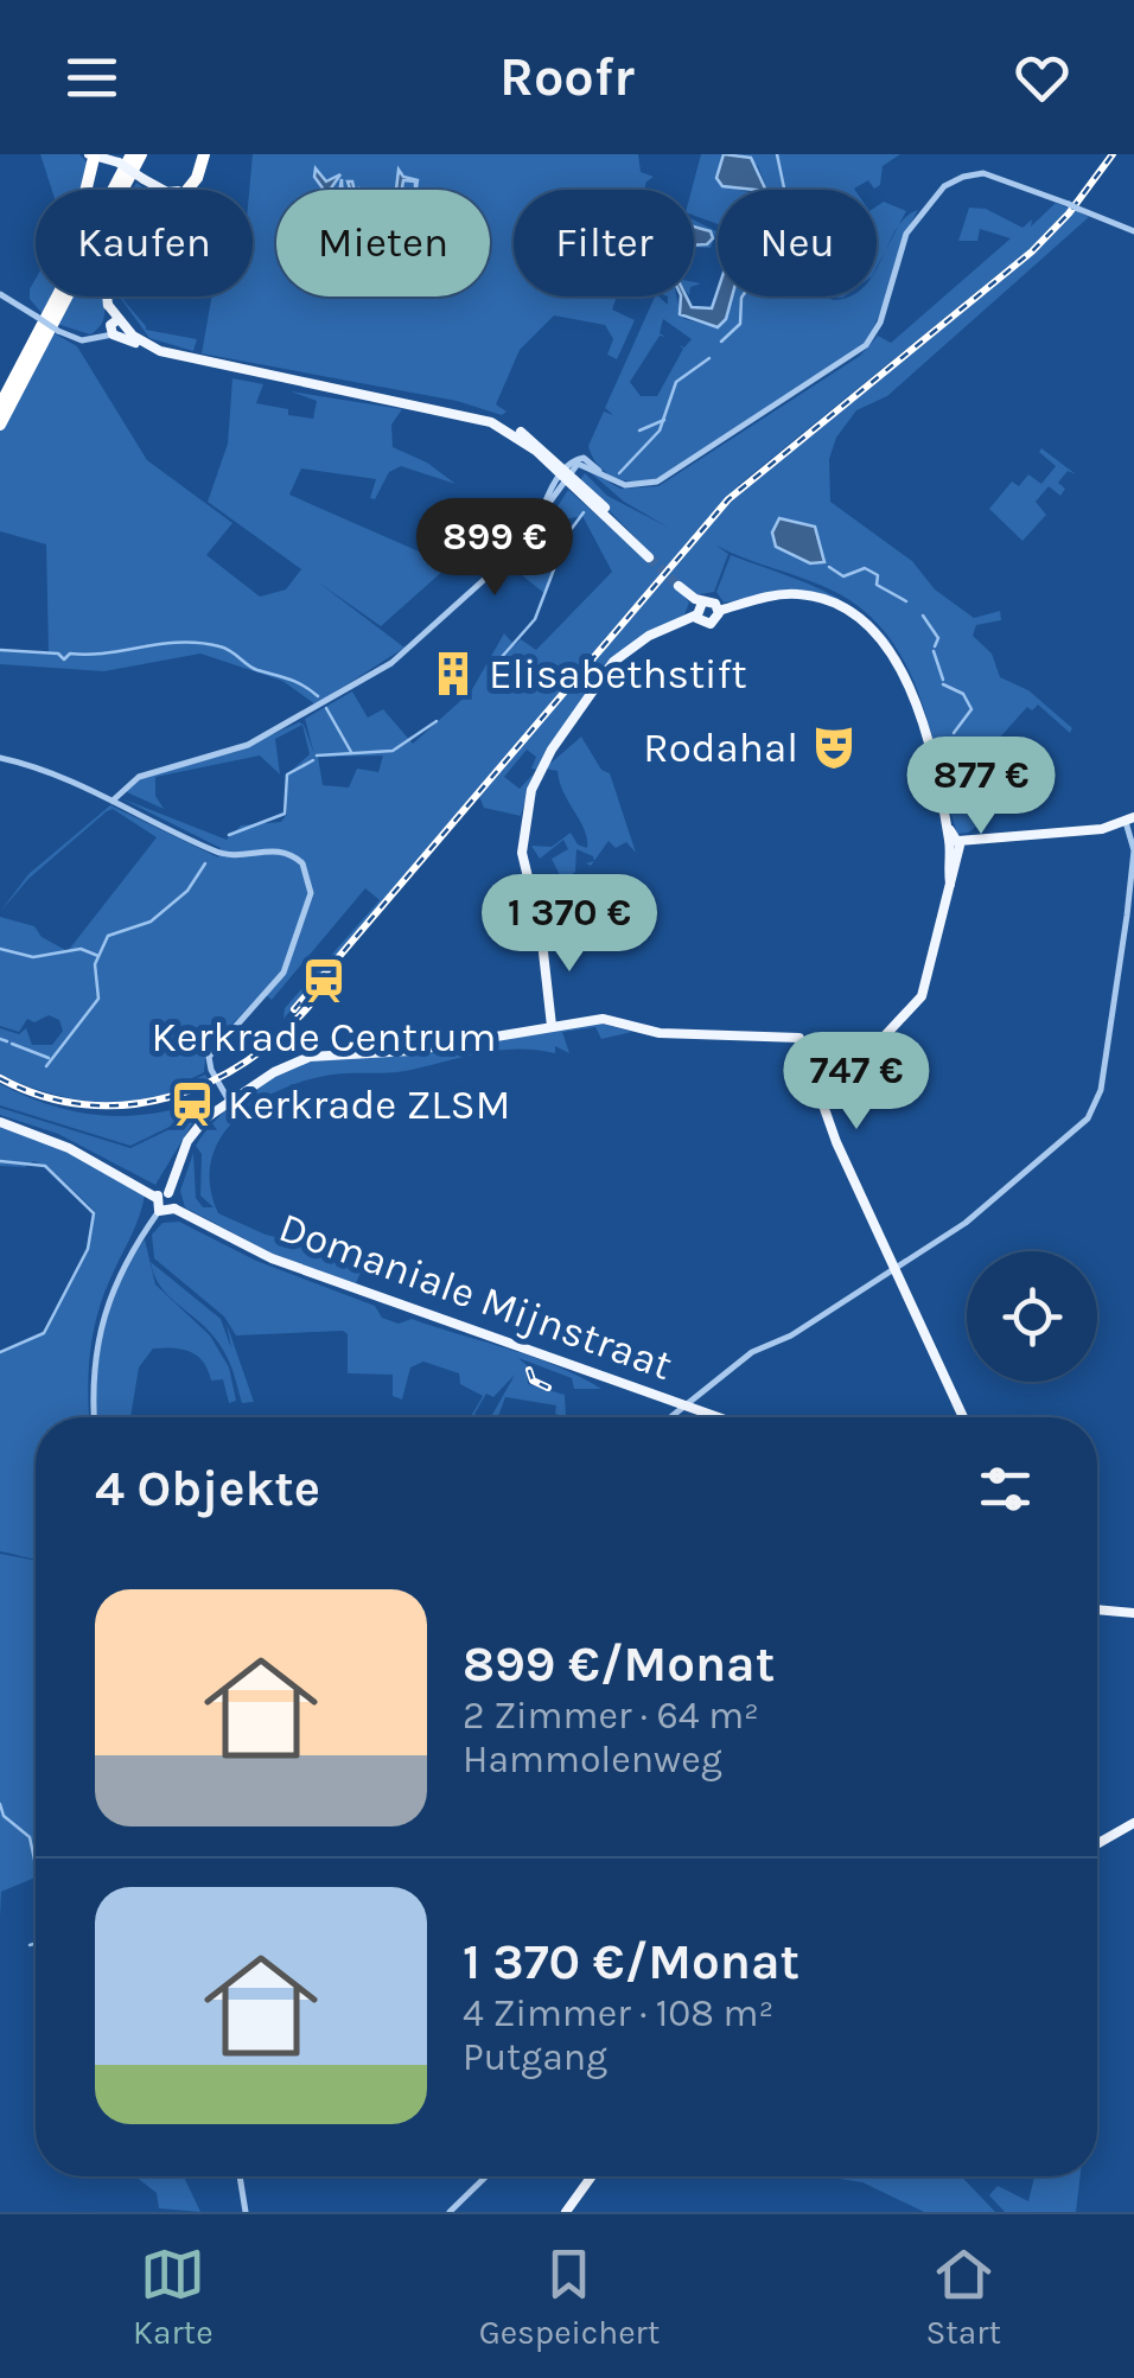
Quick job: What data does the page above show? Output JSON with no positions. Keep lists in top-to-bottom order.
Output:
{
  "streets": {
    "main road": ["Domaniale Mijnstraat"]
  },
  "places": {
    "building": ["Elisabethstift"],
    "theatre": ["Rodahal"],
    "station": ["Kerkrade Centrum", "Kerkrade ZLSM"]
  },
  "page": {
    "header": "Roofr",
    "chip": [
      "Kaufen",
      "Mieten",
      "Filter",
      "Neu"
    ],
    "price": [
      "899 €",
      "877 €",
      "1 370 €",
      "747 €"
    ],
    "heading": "4 Objekte",
    "list": [
      {
        "name": "899 €/Monat",
        "note": "2 Zimmer · 64 m² · Hammolenweg"
      },
      {
        "name": "1 370 €/Monat",
        "note": "4 Zimmer · 108 m² · Putgang"
      }
    ],
    "tabs": ["Karte", "Gespeichert", "Start"]
  }
}
